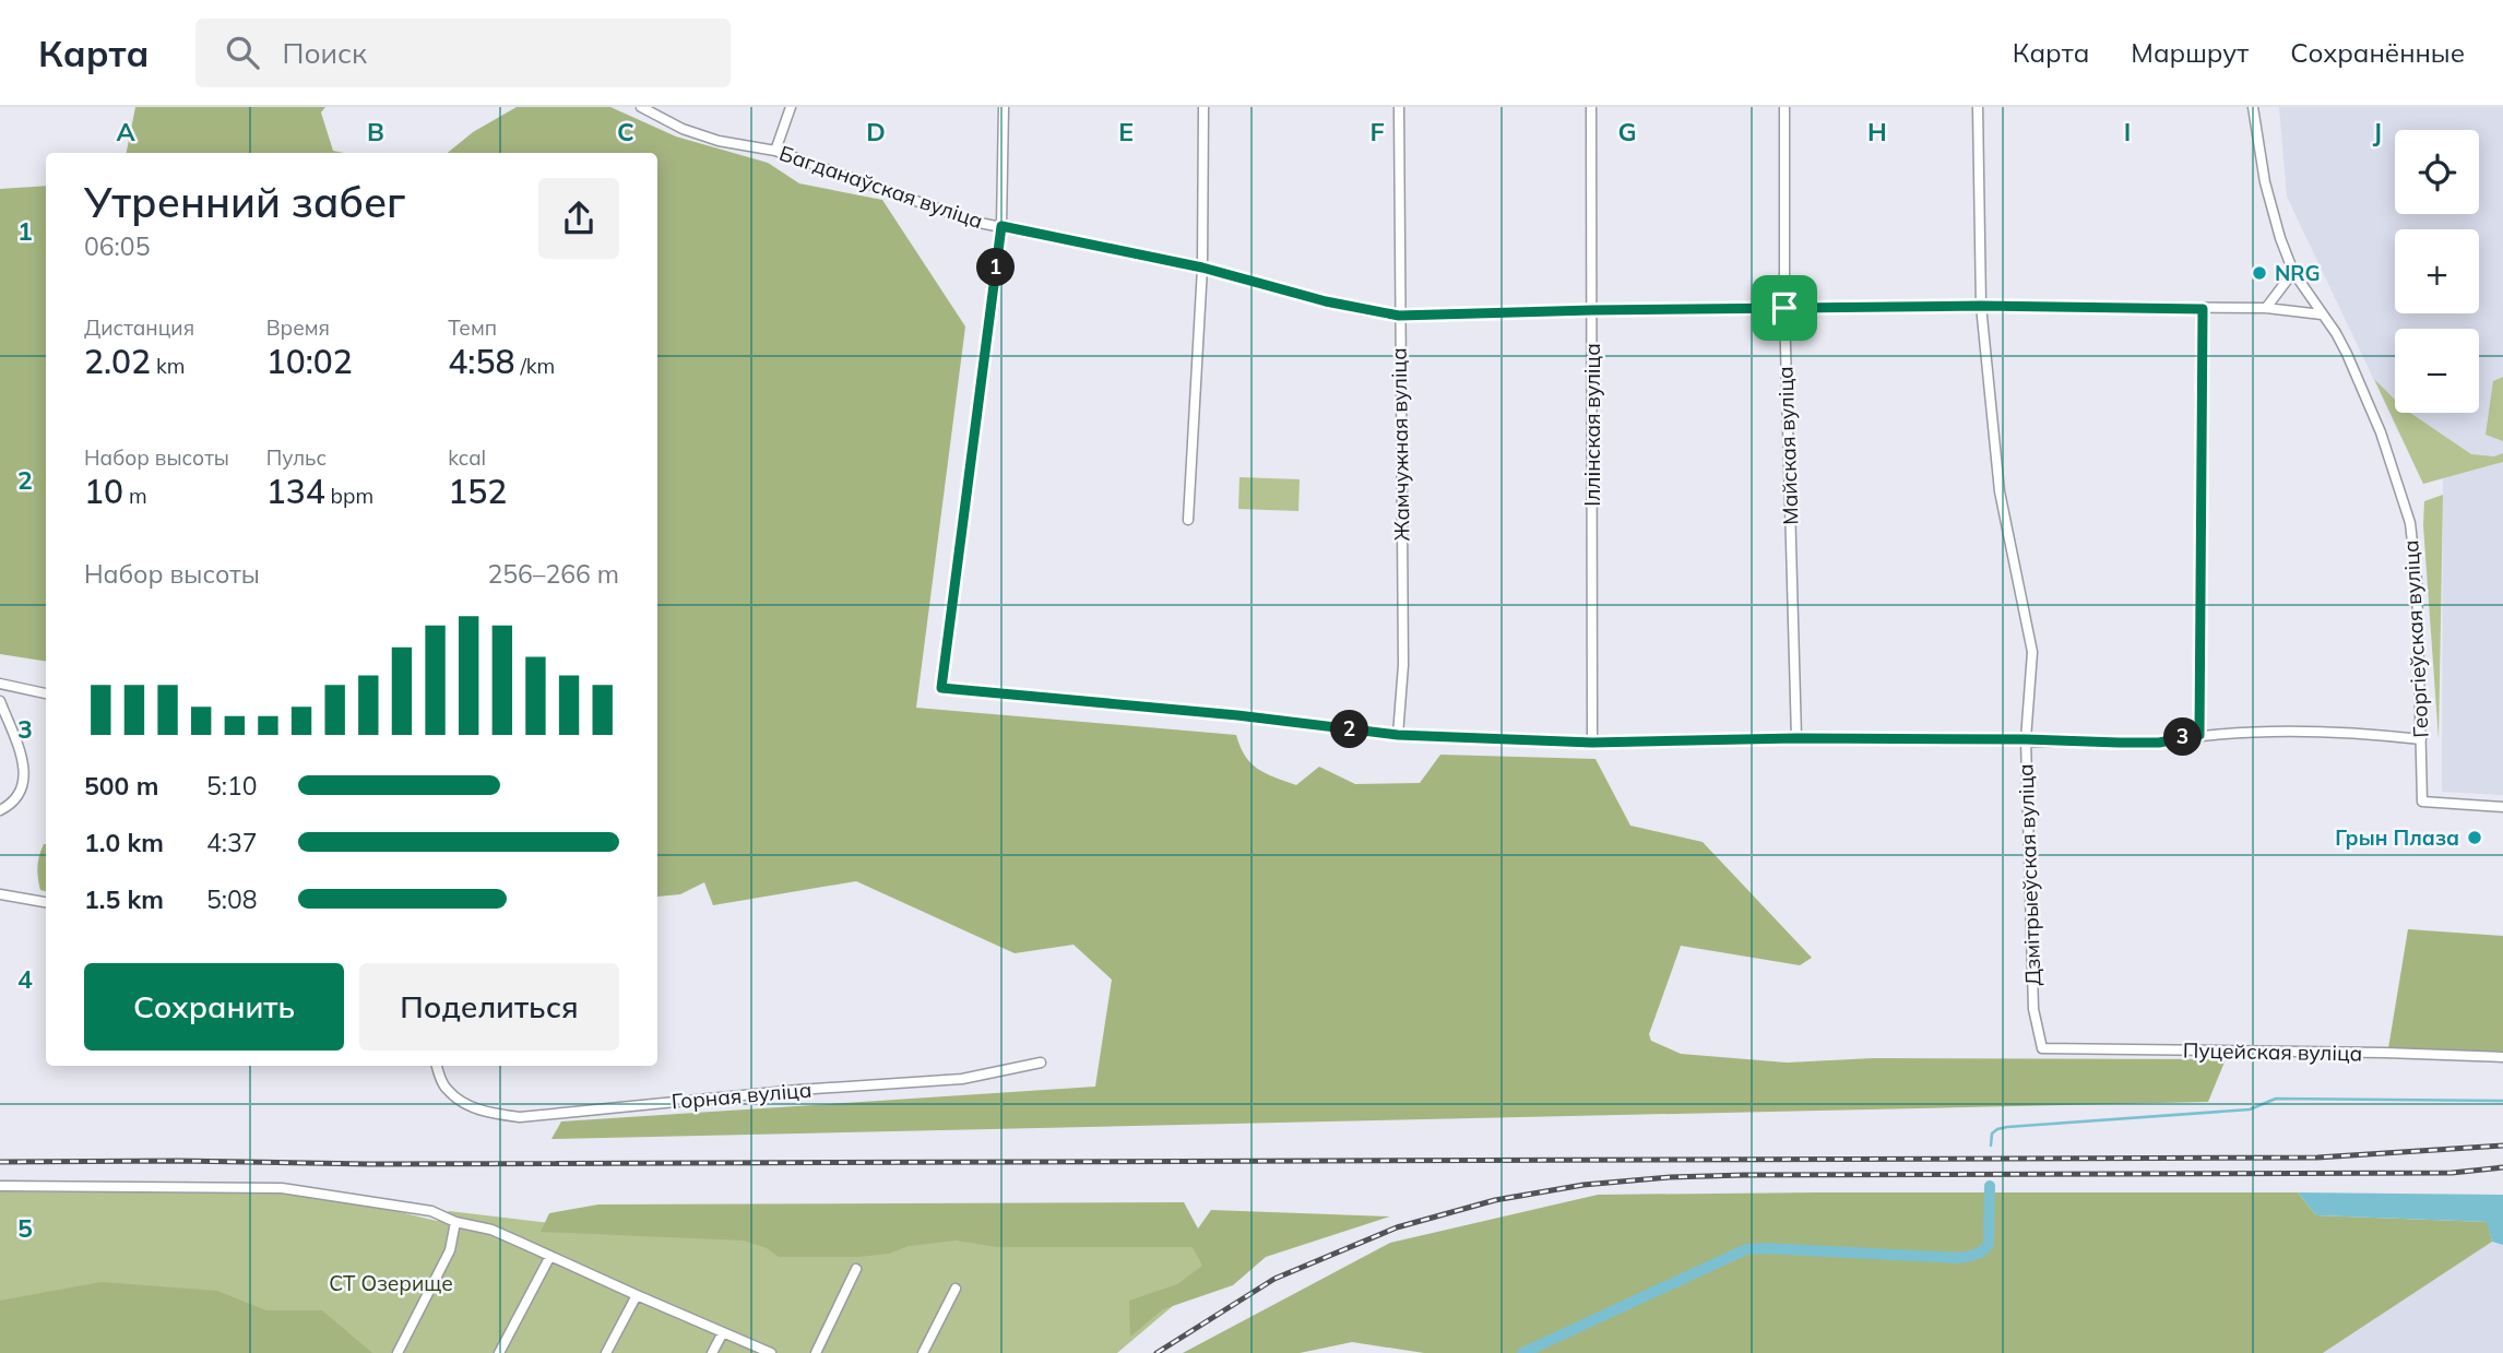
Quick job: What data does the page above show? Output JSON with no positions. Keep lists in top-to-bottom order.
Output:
{
  "streets": {
    "street": [
      "Багданаўская вуліца",
      "Іллінская вуліца",
      "Жамчужная вуліца",
      "Майская вуліца",
      "Георгіеўская вуліца",
      "Дзмітрыеўская вуліца",
      "Пуцейская вуліца",
      "Горная вуліца"
    ]
  },
  "crossings": [
    ["Багданаўская вуліца", "Іллінская вуліца"],
    ["Багданаўская вуліца", "Жамчужная вуліца"],
    ["Багданаўская вуліца", "Майская вуліца"],
    ["Багданаўская вуліца", "Георгіеўская вуліца"],
    ["Багданаўская вуліца", "Дзмітрыеўская вуліца"],
    ["Дзмітрыеўская вуліца", "Пуцейская вуліца"]
  ],
  "parks": ["СТ Озерище"],
  "places": ["NRG", "Грын Плаза"],
  "page": {
    "header": "Карта",
    "search": "Поиск",
    "nav": ["Карта", "Маршрут", "Сохранённые"],
    "map_buttons": ["+", "−"],
    "heading": ["Утренний забег", "06:05"],
    "pins": ["1", "2", "3"],
    "stats": [
      ["Дистанция", "2.02 km"],
      ["Время", "10:02"],
      ["Темп", "4:58 /km"],
      ["Набор высоты", "10 m"],
      ["Пульс", "134 bpm"],
      ["kcal", "152"]
    ],
    "chart": ["Набор высоты", "256–266 m"],
    "list": [
      {
        "name": "500 m",
        "note": "5:10"
      },
      {
        "name": "1.0 km",
        "note": "4:37"
      },
      {
        "name": "1.5 km",
        "note": "5:08"
      }
    ],
    "buttons": ["Сохранить", "Поделиться"]
  },
  "grid": {
    "columns": [
      "A",
      "B",
      "C",
      "D",
      "E",
      "F",
      "G",
      "H",
      "I",
      "J"
    ],
    "rows": [
      "1",
      "2",
      "3",
      "4",
      "5"
    ]
  }
}
